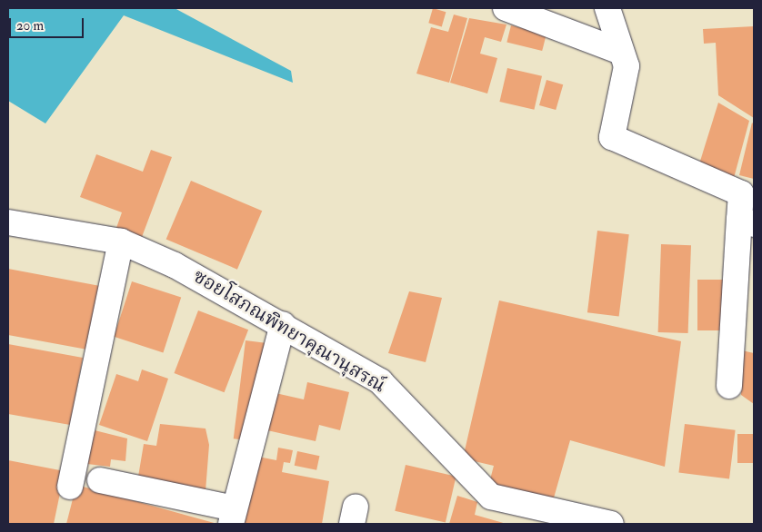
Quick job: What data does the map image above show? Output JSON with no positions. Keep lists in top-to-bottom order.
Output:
{
  "streets": {
    "street": ["ซอยโสภณพิทยาคุณานุสรณ์"]
  },
  "scale_bar": "20 m"
}
